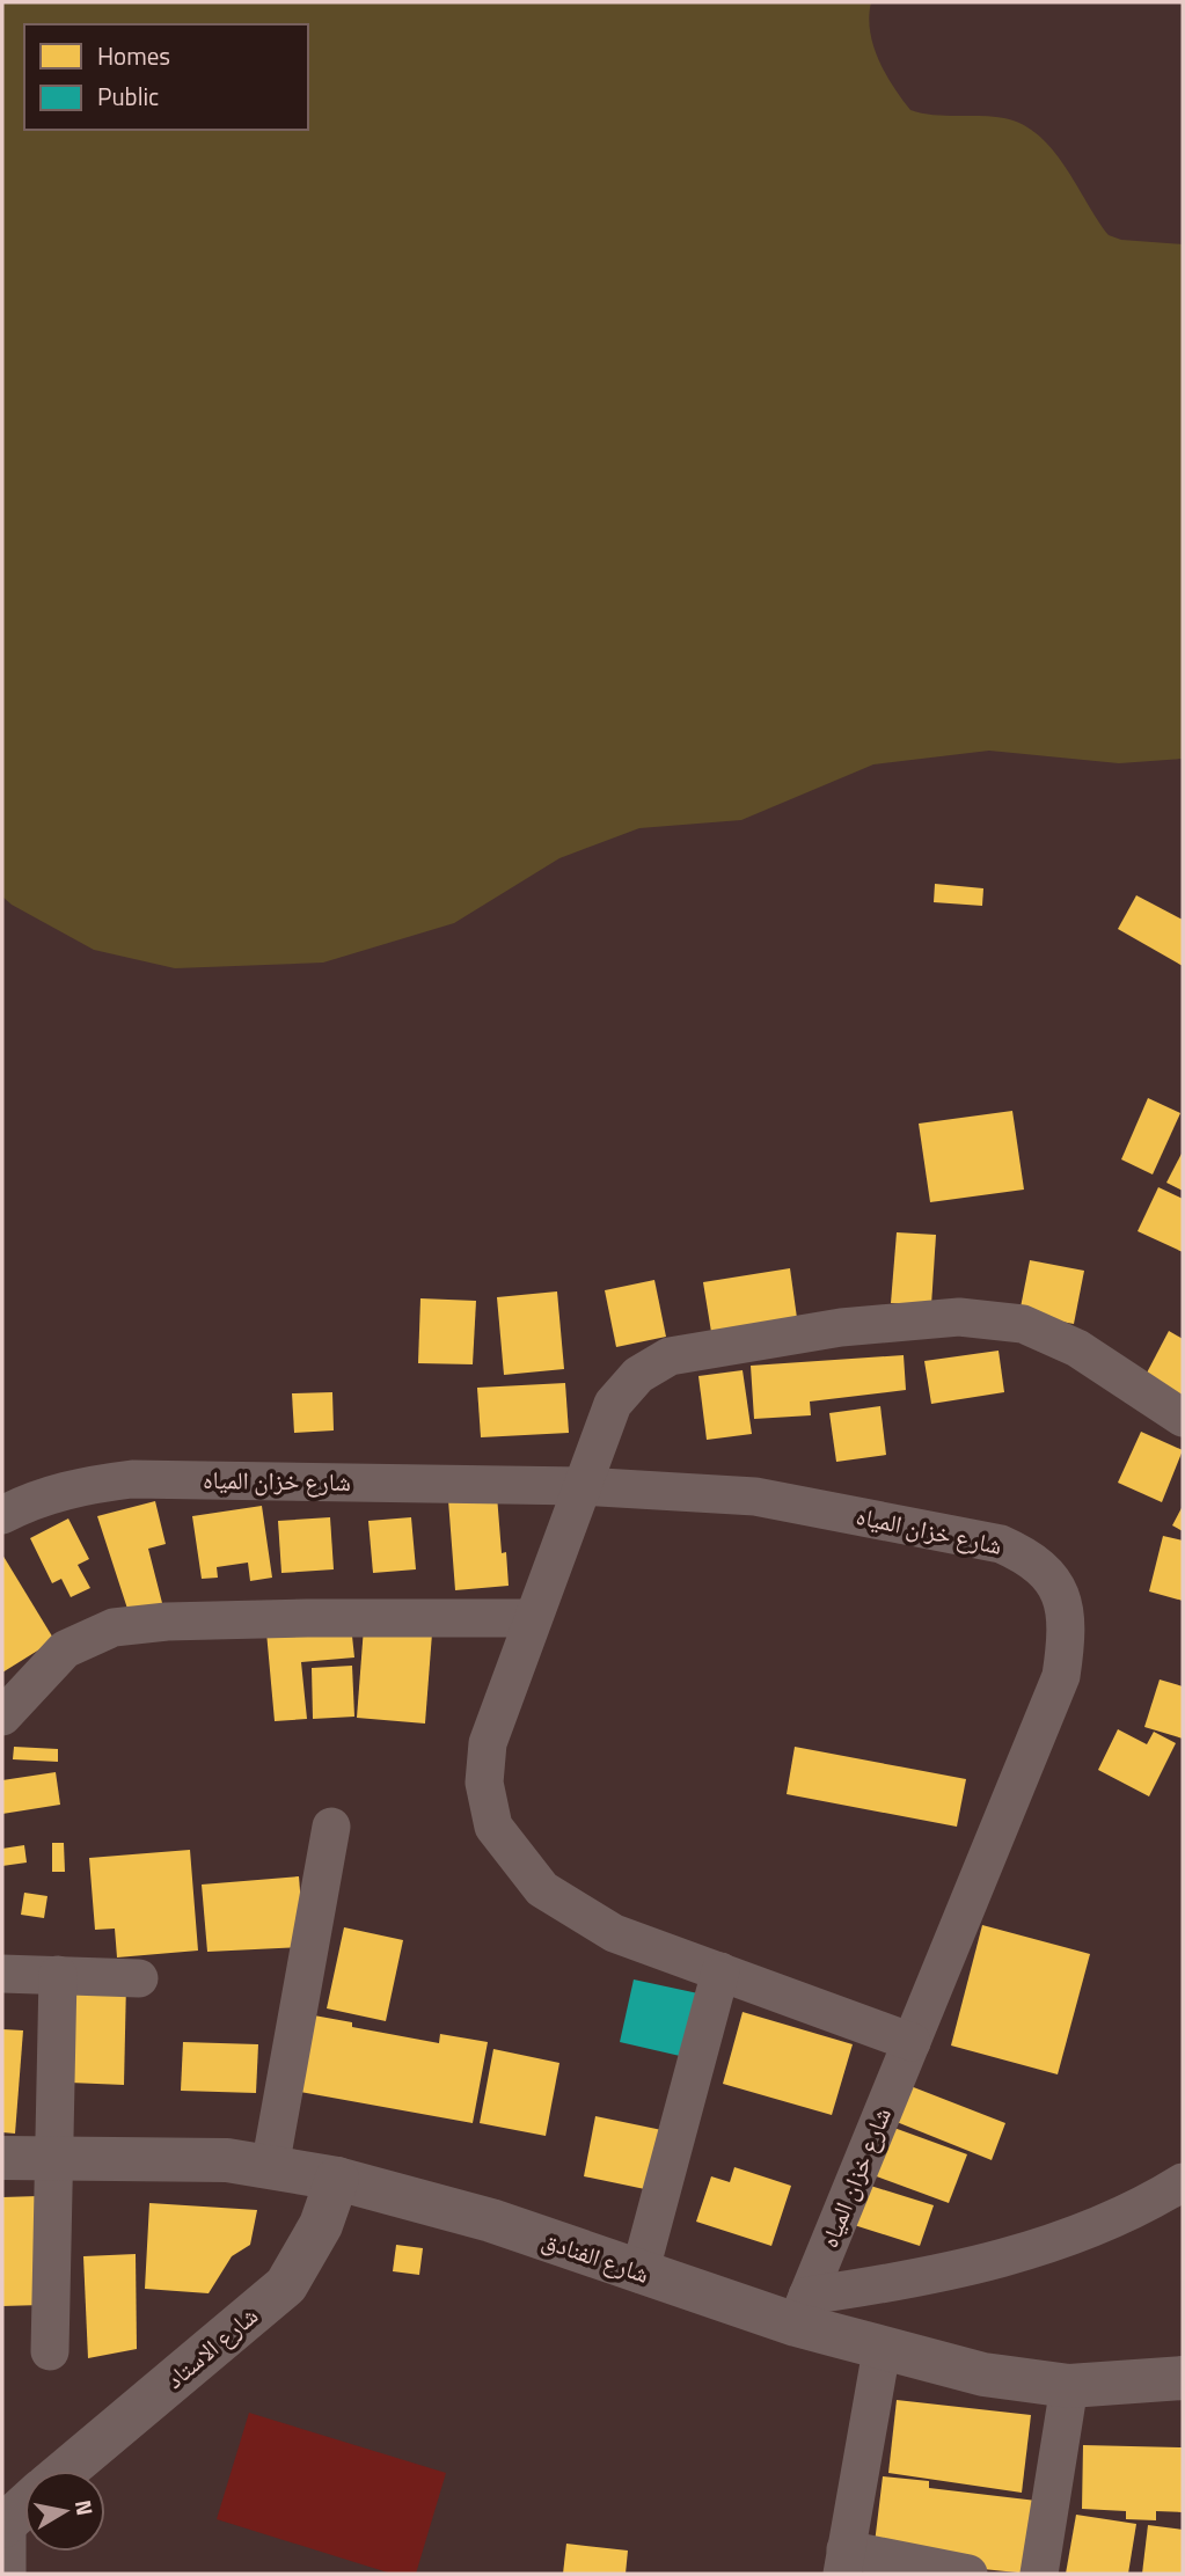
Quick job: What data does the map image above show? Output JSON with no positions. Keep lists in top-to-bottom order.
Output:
{
  "streets": {
    "street": ["شارع خزان المياه", "شارع الفنادق", "شارع الاستاد"]
  },
  "crossings": [
    ["شارع خزان المياه", "شارع الفنادق"],
    ["شارع الفنادق", "شارع الاستاد"]
  ],
  "legend": ["Homes", "Public"],
  "north": "right"
}
